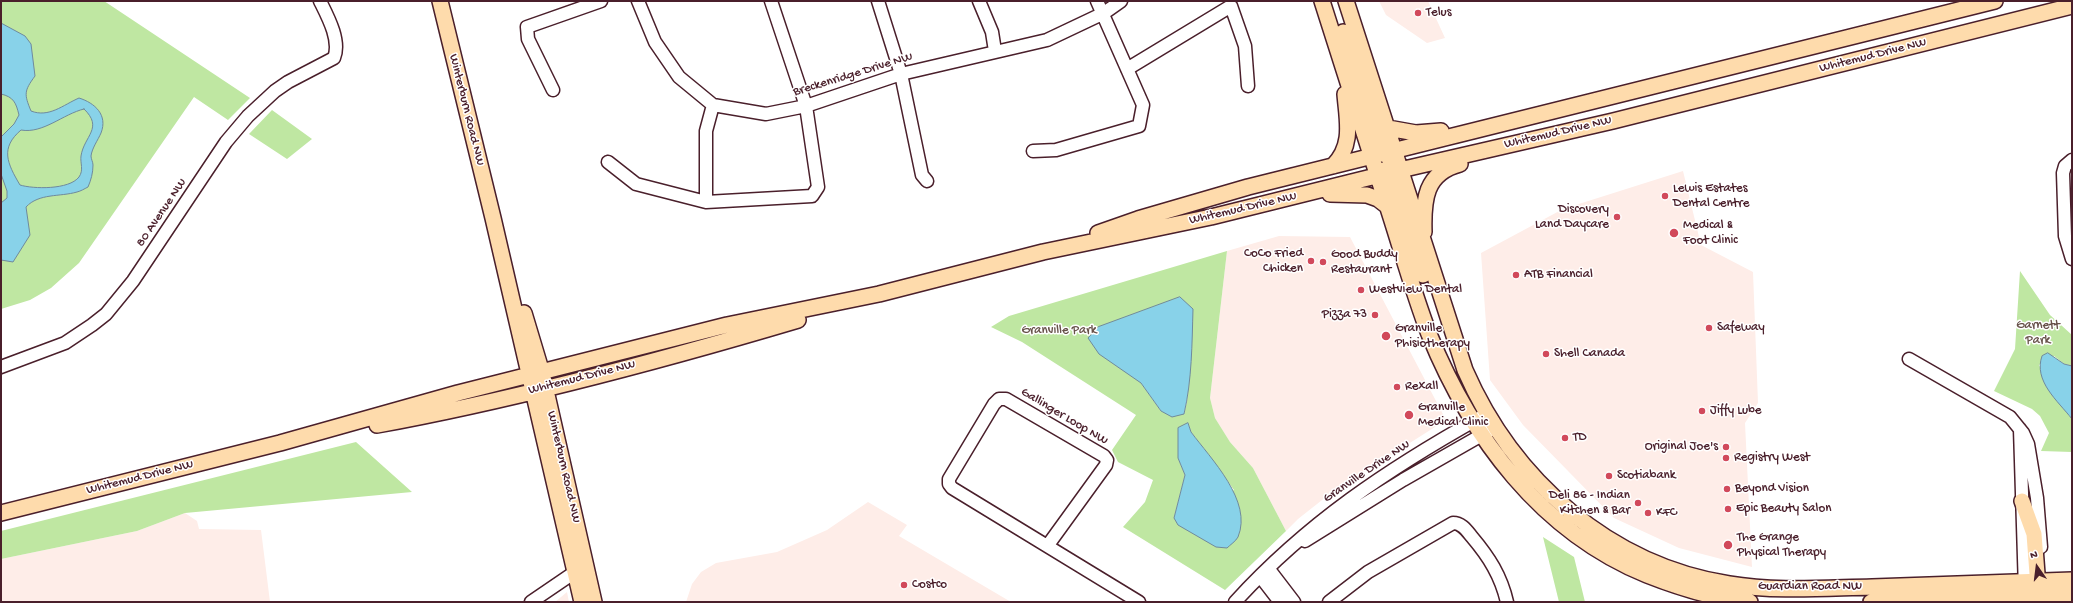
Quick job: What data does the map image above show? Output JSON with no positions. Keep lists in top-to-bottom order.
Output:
{
  "streets": {
    "main road": ["Whitemud Drive NW", "Winterburn Road NW", "Guardian Road NW"],
    "street": [
      "Breckenridge Drive NW",
      "80 Avenue NW",
      "Gallinger Loop NW",
      "Granville Drive NW"
    ]
  },
  "crossings": [
    ["Whitemud Drive NW", "Winterburn Road NW"],
    ["Whitemud Drive NW", "Guardian Road NW"],
    ["Granville Drive NW", "Guardian Road NW"]
  ],
  "parks": ["Garnett Park", "Granville Park"],
  "places": [
    "Telus",
    "Lewis Estates Dental Centre",
    "Discovery Land Daycare",
    "Medical & Foot Clinic",
    "CoCo Fried Chicken",
    "Good Buddy Restaurant",
    "ATB Financial",
    "Westview Dental",
    "Pizza 73",
    "Safeway",
    "Granville Phisiotherapy",
    "Shell Canada",
    "Rexall",
    "Jiffy Lube",
    "Granville Medical Clinic",
    "TD",
    "Original Joe's",
    "Registry West",
    "Scotiabank",
    "Beyond Vision",
    "Deli 86 - Indian Kitchen & Bar",
    "Epic Beauty Salon",
    "KFC",
    "The Grange Physical Therapy",
    "Costco"
  ],
  "north": "top"
}
